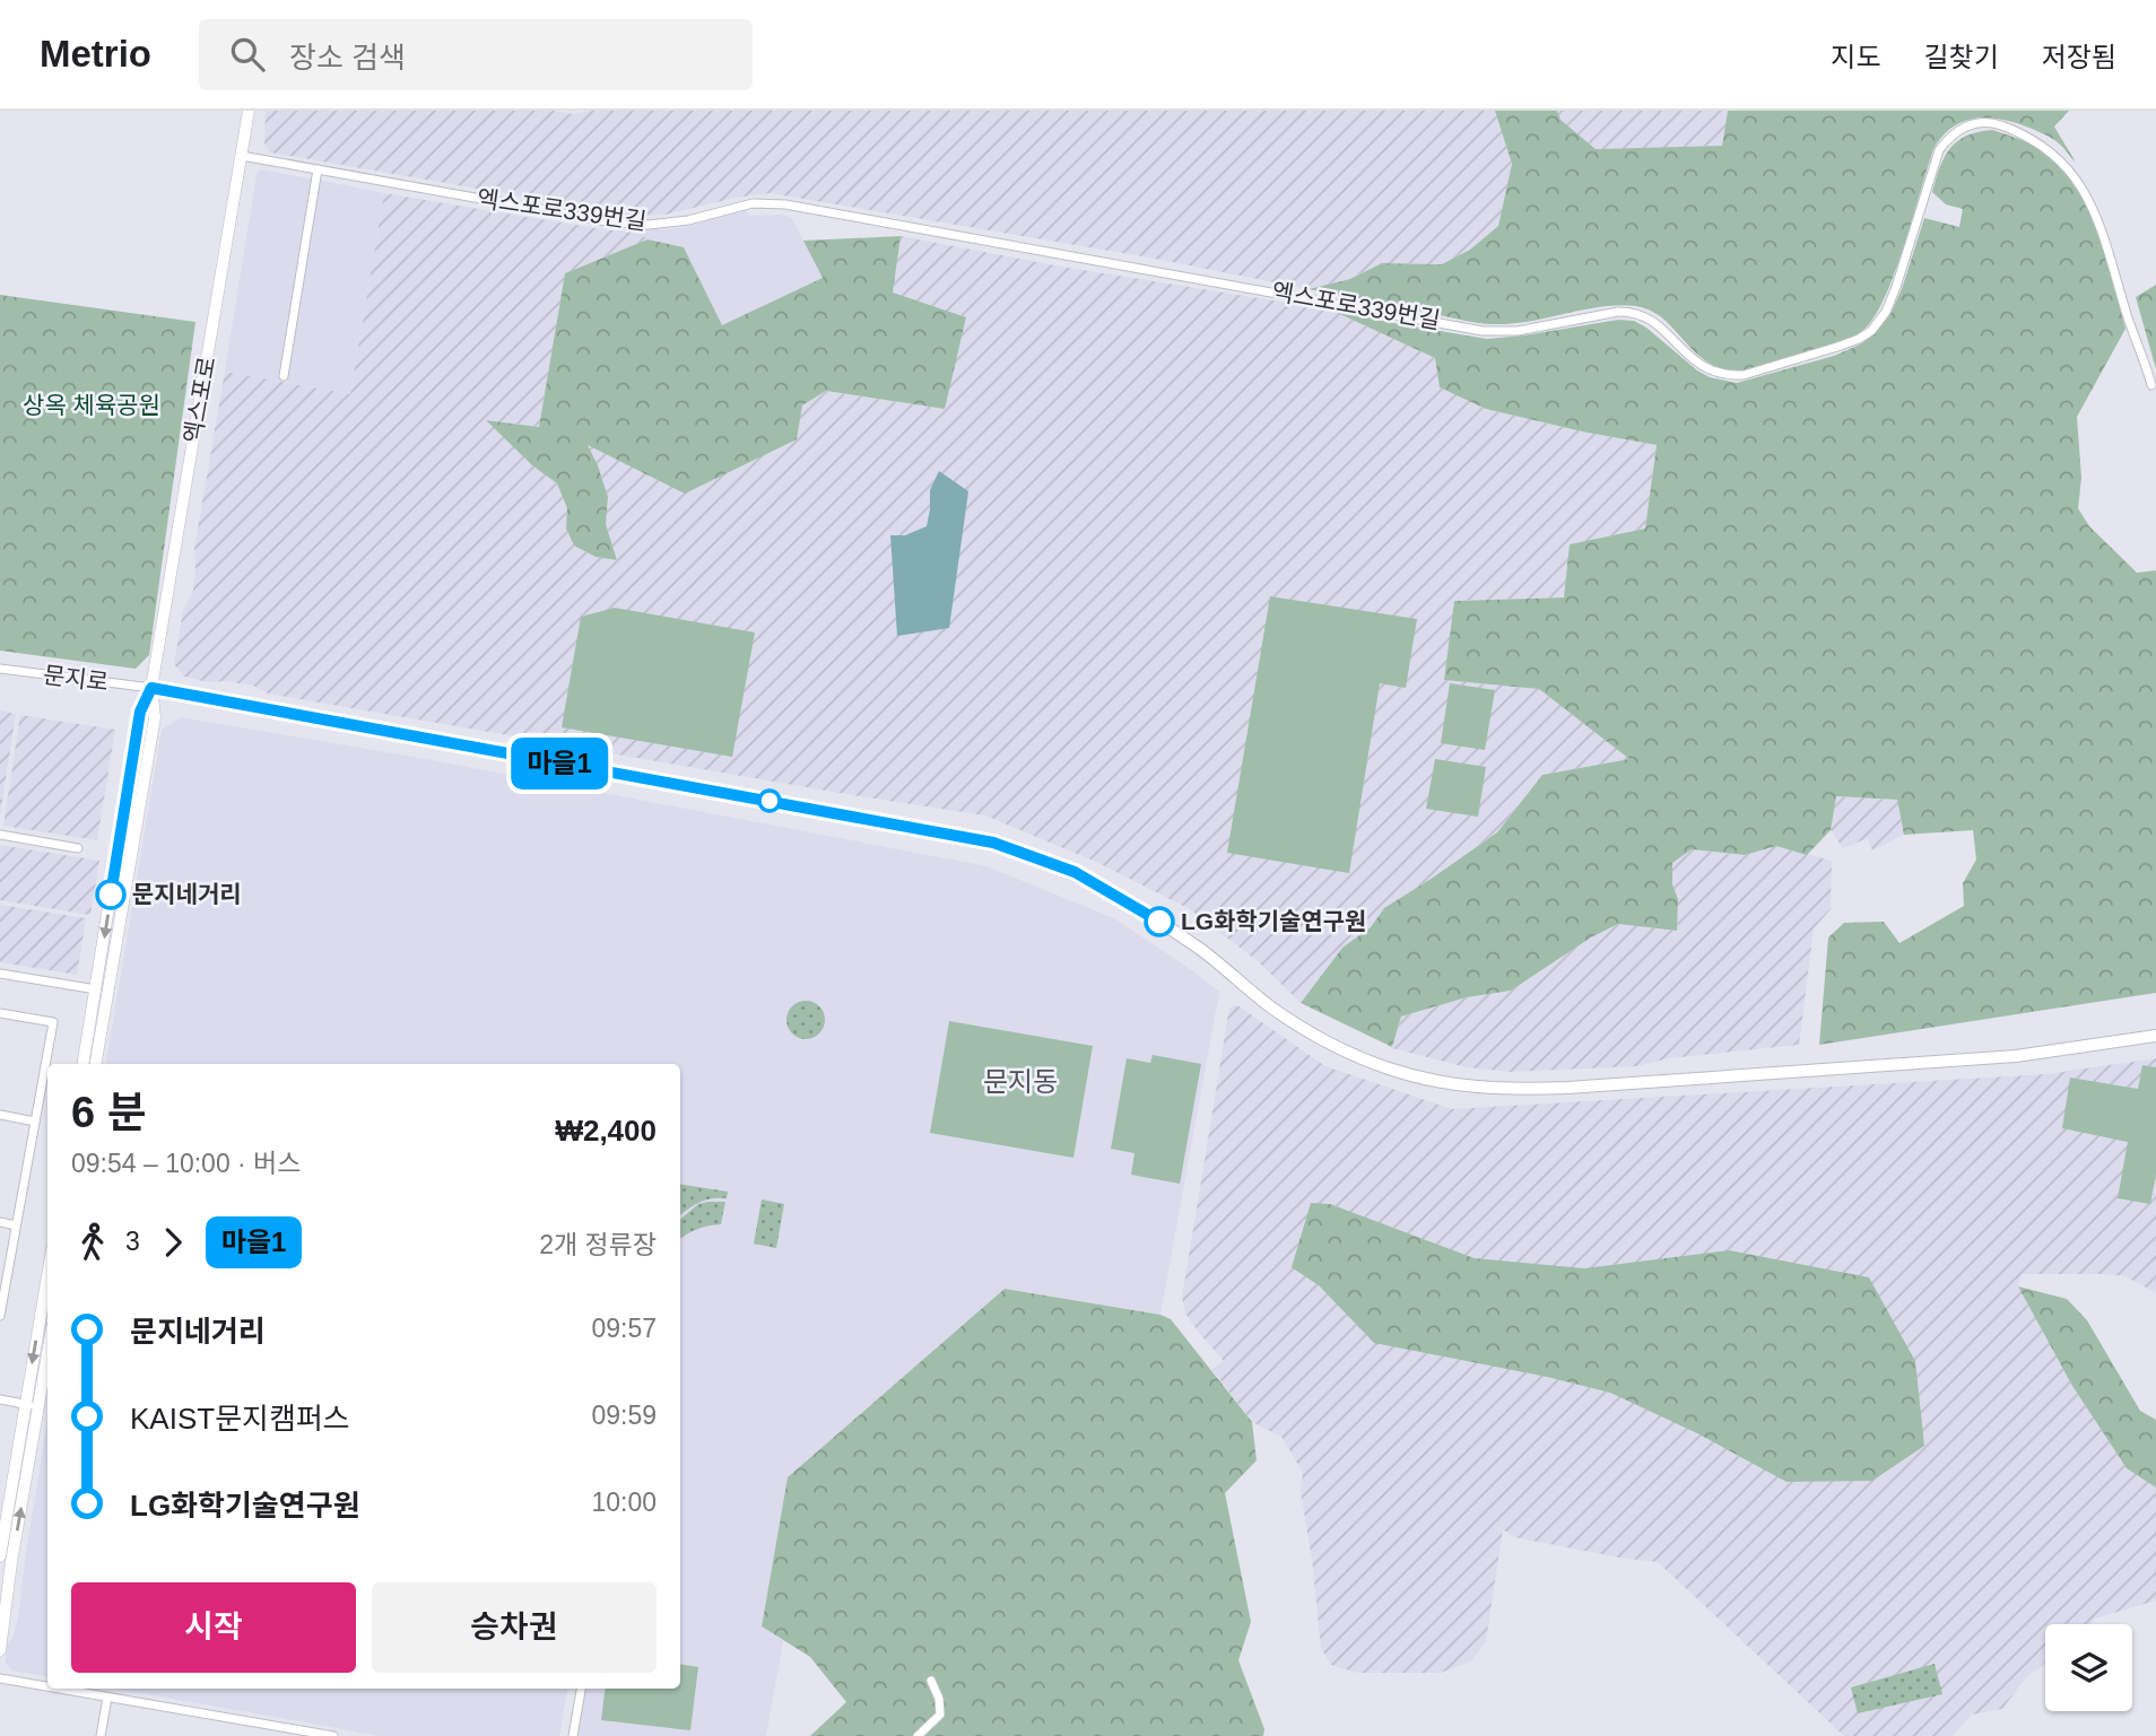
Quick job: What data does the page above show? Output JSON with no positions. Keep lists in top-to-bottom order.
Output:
{
  "streets": {
    "main road": ["엑스포로"],
    "street": ["엑스포로339번길", "문지로"]
  },
  "crossings": [
    ["엑스포로339번길", "엑스포로"],
    ["엑스포로", "문지로"]
  ],
  "districts": ["문지동"],
  "parks": ["상옥 체육공원"],
  "places": ["문지네거리", "LG화학기술연구원"],
  "lines": ["bus line 마을1"],
  "page": {
    "header": "Metrio",
    "search": "장소 검색",
    "nav": ["지도", "길찾기", "저장됨"],
    "on_map": "마을1",
    "heading": ["6 분", "09:54 – 10:00 · 버스", "₩2,400"],
    "legs": ["3", "마을1", "2개 정류장"],
    "list": [
      {
        "name": "문지네거리",
        "value": "09:57"
      },
      {
        "name": "KAIST문지캠퍼스",
        "value": "09:59"
      },
      {
        "name": "LG화학기술연구원",
        "value": "10:00"
      }
    ],
    "buttons": ["시작", "승차권"]
  }
}
